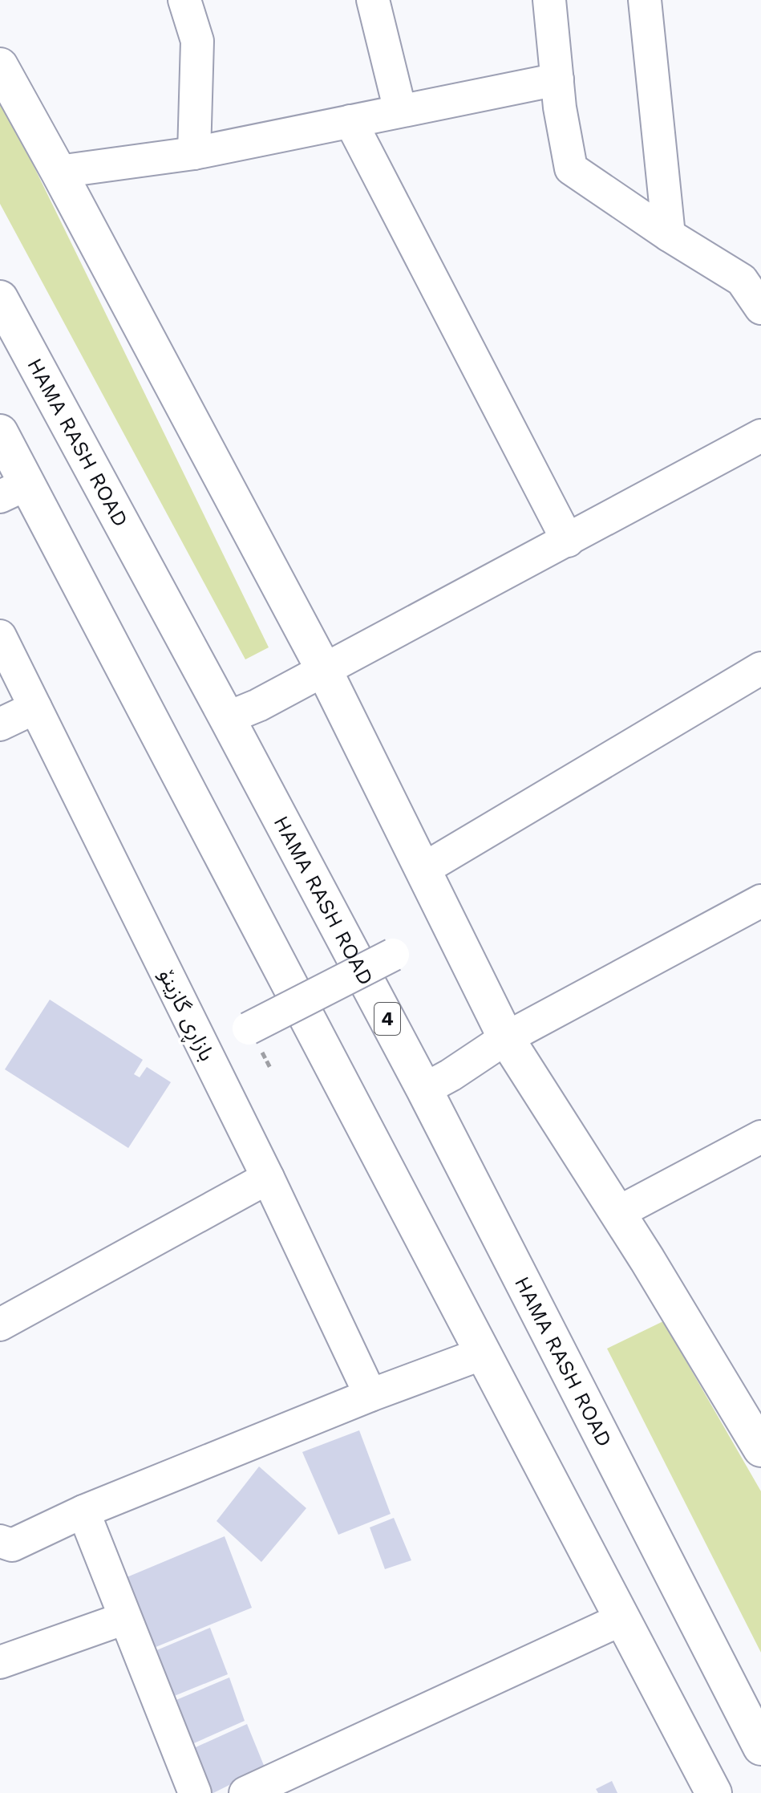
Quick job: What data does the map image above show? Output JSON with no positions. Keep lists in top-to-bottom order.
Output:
{
  "streets": {
    "main road": ["HAMA RASH ROAD", "4"],
    "street": ["بازاڕی گازینۆ"]
  }
}
